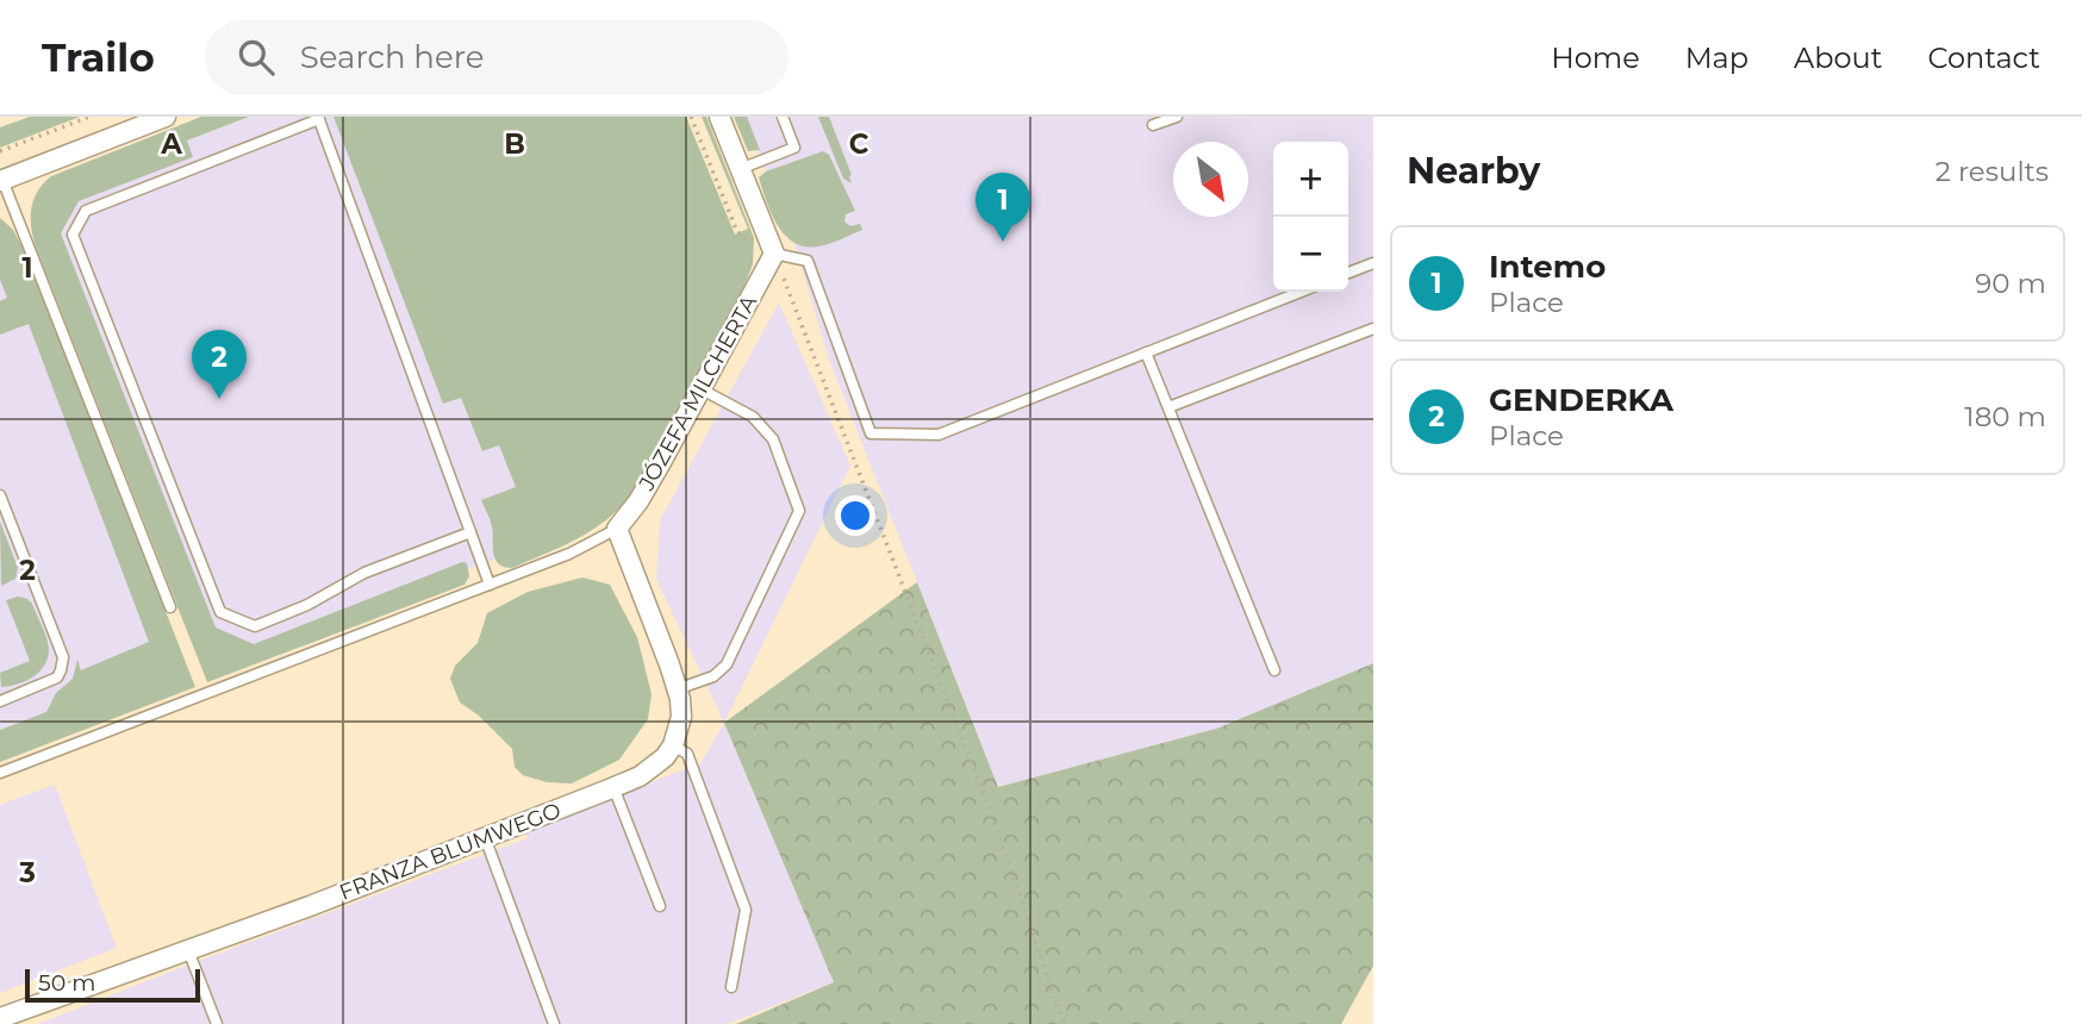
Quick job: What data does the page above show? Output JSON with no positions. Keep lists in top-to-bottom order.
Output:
{
  "streets": {
    "street": ["JÓZEFA MILCHERTA", "FRANZA BLUMWEGO"]
  },
  "scale_bar": "50 m",
  "north": "bottom right",
  "page": {
    "header": "Trailo",
    "search": "Search here",
    "nav": [
      "Home",
      "Map",
      "About",
      "Contact"
    ],
    "heading": ["Nearby", "2 results"],
    "map_buttons": ["+", "−"],
    "pins": ["1", "2"],
    "list": [
      {
        "mark": "1",
        "name": "Intemo",
        "note": "Place",
        "value": "90 m"
      },
      {
        "mark": "2",
        "name": "GENDERKA",
        "note": "Place",
        "value": "180 m"
      }
    ],
    "scale": "50 m"
  },
  "grid": {
    "columns": ["A", "B", "C"],
    "rows": ["1", "2", "3"]
  }
}
